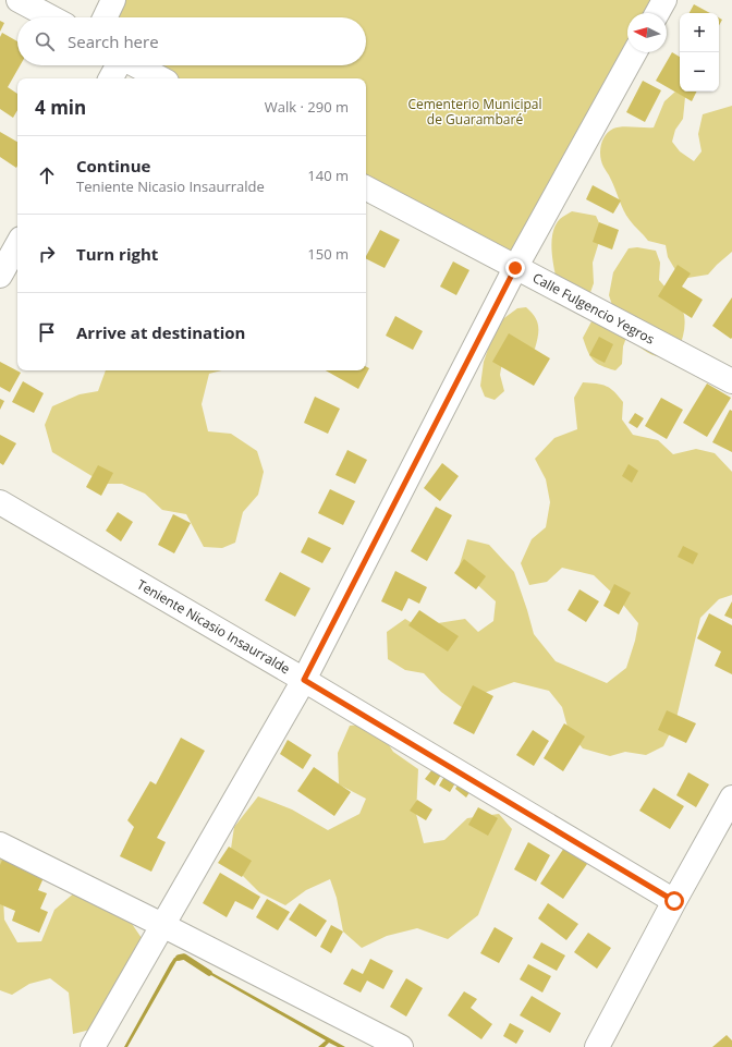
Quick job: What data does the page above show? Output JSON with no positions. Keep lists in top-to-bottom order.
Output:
{
  "streets": {
    "street": ["Calle Fulgencio Yegros", "Teniente Nicasio Insaurralde"]
  },
  "parks": ["Cementerio Municipal de Guarambaré"],
  "north": "left",
  "page": {
    "map_buttons": ["+", "−"],
    "search": "Search here",
    "heading": ["4 min", "Walk · 290 m"],
    "list": [
      ["Continue", "Teniente Nicasio Insaurralde", "140 m"],
      ["Turn right", "150 m"],
      "Arrive at destination"
    ]
  }
}
